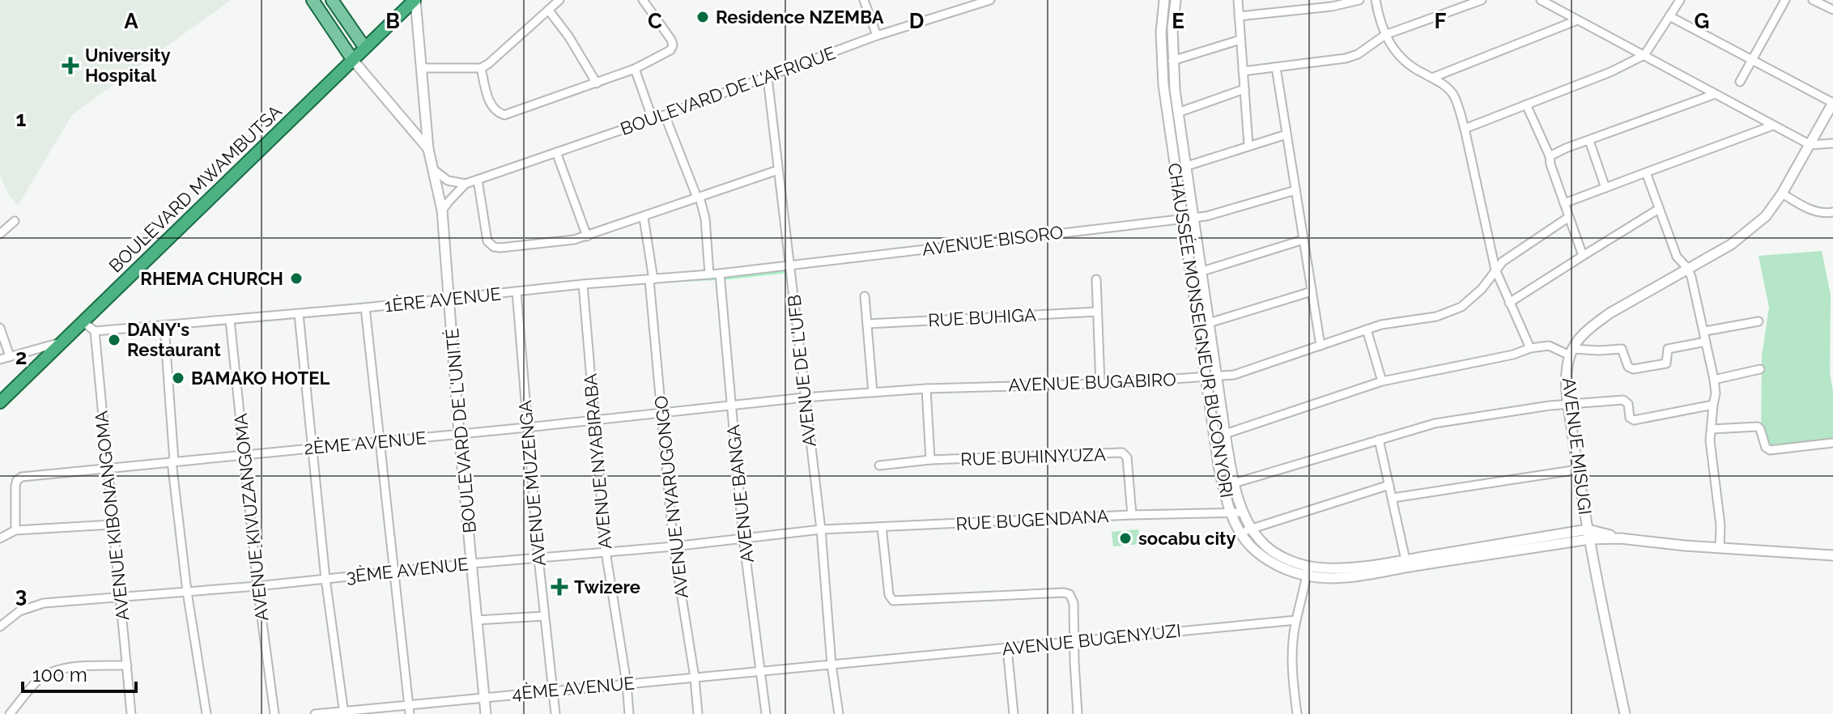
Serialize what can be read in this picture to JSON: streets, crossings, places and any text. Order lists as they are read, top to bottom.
{
  "streets": {
    "highway": ["BOULEVARD MWAMBUTSA"],
    "street": [
      "BOULEVARD DE L'AFRIQUE",
      "AVENUE BISORO",
      "1ÈRE AVENUE",
      "RUE BUHIGA",
      "CHAUSSÉE MONSEIGNEUR BUCONYORI",
      "AVENUE DE L'UFB",
      "AVENUE BUGABIRO",
      "BOULEVARD DE L'UNITÉ",
      "2ÈME AVENUE",
      "AVENUE MISUGI",
      "RUE BUHINYUZA",
      "AVENUE NYABIRABA",
      "AVENUE MUZENGA",
      "AVENUE BANGA",
      "AVENUE NYARUGONGO",
      "AVENUE KIBONANGOMA",
      "AVENUE KIVUZANGOMA",
      "RUE BUGENDANA",
      "3ÈME AVENUE",
      "AVENUE BUGENYUZI",
      "4ÈME AVENUE"
    ]
  },
  "crossings": [
    ["BOULEVARD DE L'AFRIQUE", "AVENUE DE L'UFB"],
    ["BOULEVARD DE L'AFRIQUE", "BOULEVARD DE L'UNITÉ"],
    ["BOULEVARD MWAMBUTSA", "BOULEVARD DE L'UNITÉ"],
    ["AVENUE BISORO", "1ÈRE AVENUE"],
    ["AVENUE BISORO", "CHAUSSÉE MONSEIGNEUR BUCONYORI"],
    ["AVENUE BISORO", "AVENUE DE L'UFB"],
    ["1ÈRE AVENUE", "AVENUE DE L'UFB"],
    ["1ÈRE AVENUE", "BOULEVARD DE L'UNITÉ"],
    ["1ÈRE AVENUE", "AVENUE NYABIRABA"],
    ["1ÈRE AVENUE", "AVENUE MUZENGA"],
    ["1ÈRE AVENUE", "AVENUE BANGA"],
    ["1ÈRE AVENUE", "AVENUE NYARUGONGO"],
    ["1ÈRE AVENUE", "AVENUE KIBONANGOMA"],
    ["1ÈRE AVENUE", "AVENUE KIVUZANGOMA"],
    ["CHAUSSÉE MONSEIGNEUR BUCONYORI", "AVENUE BUGABIRO"],
    ["CHAUSSÉE MONSEIGNEUR BUCONYORI", "AVENUE MISUGI"],
    ["CHAUSSÉE MONSEIGNEUR BUCONYORI", "RUE BUGENDANA"],
    ["AVENUE DE L'UFB", "AVENUE BUGABIRO"],
    ["AVENUE DE L'UFB", "2ÈME AVENUE"],
    ["AVENUE DE L'UFB", "RUE BUGENDANA"],
    ["AVENUE DE L'UFB", "3ÈME AVENUE"],
    ["AVENUE DE L'UFB", "AVENUE BUGENYUZI"],
    ["AVENUE DE L'UFB", "4ÈME AVENUE"],
    ["AVENUE BUGABIRO", "2ÈME AVENUE"],
    ["BOULEVARD DE L'UNITÉ", "2ÈME AVENUE"],
    ["BOULEVARD DE L'UNITÉ", "3ÈME AVENUE"],
    ["BOULEVARD DE L'UNITÉ", "4ÈME AVENUE"],
    ["2ÈME AVENUE", "AVENUE NYABIRABA"],
    ["2ÈME AVENUE", "AVENUE MUZENGA"],
    ["2ÈME AVENUE", "AVENUE BANGA"],
    ["2ÈME AVENUE", "AVENUE NYARUGONGO"],
    ["2ÈME AVENUE", "AVENUE KIBONANGOMA"],
    ["2ÈME AVENUE", "AVENUE KIVUZANGOMA"],
    ["RUE BUHINYUZA", "RUE BUGENDANA"],
    ["AVENUE NYABIRABA", "3ÈME AVENUE"],
    ["AVENUE NYABIRABA", "4ÈME AVENUE"],
    ["AVENUE MUZENGA", "3ÈME AVENUE"],
    ["AVENUE MUZENGA", "4ÈME AVENUE"],
    ["AVENUE BANGA", "3ÈME AVENUE"],
    ["AVENUE BANGA", "4ÈME AVENUE"],
    ["AVENUE NYARUGONGO", "3ÈME AVENUE"],
    ["AVENUE NYARUGONGO", "4ÈME AVENUE"],
    ["AVENUE KIBONANGOMA", "3ÈME AVENUE"],
    ["AVENUE KIVUZANGOMA", "3ÈME AVENUE"],
    ["RUE BUGENDANA", "3ÈME AVENUE"],
    ["AVENUE BUGENYUZI", "4ÈME AVENUE"]
  ],
  "places": {
    "other": [
      "Residence NZEMBA",
      "RHEMA CHURCH",
      "DANY's Restaurant",
      "BAMAKO HOTEL",
      "socabu city"
    ],
    "health": ["University Hospital", "Twizere"]
  },
  "scale_bar": "100 m",
  "grid": {
    "columns": [
      "A",
      "B",
      "C",
      "D",
      "E",
      "F",
      "G"
    ],
    "rows": ["1", "2", "3"]
  }
}
